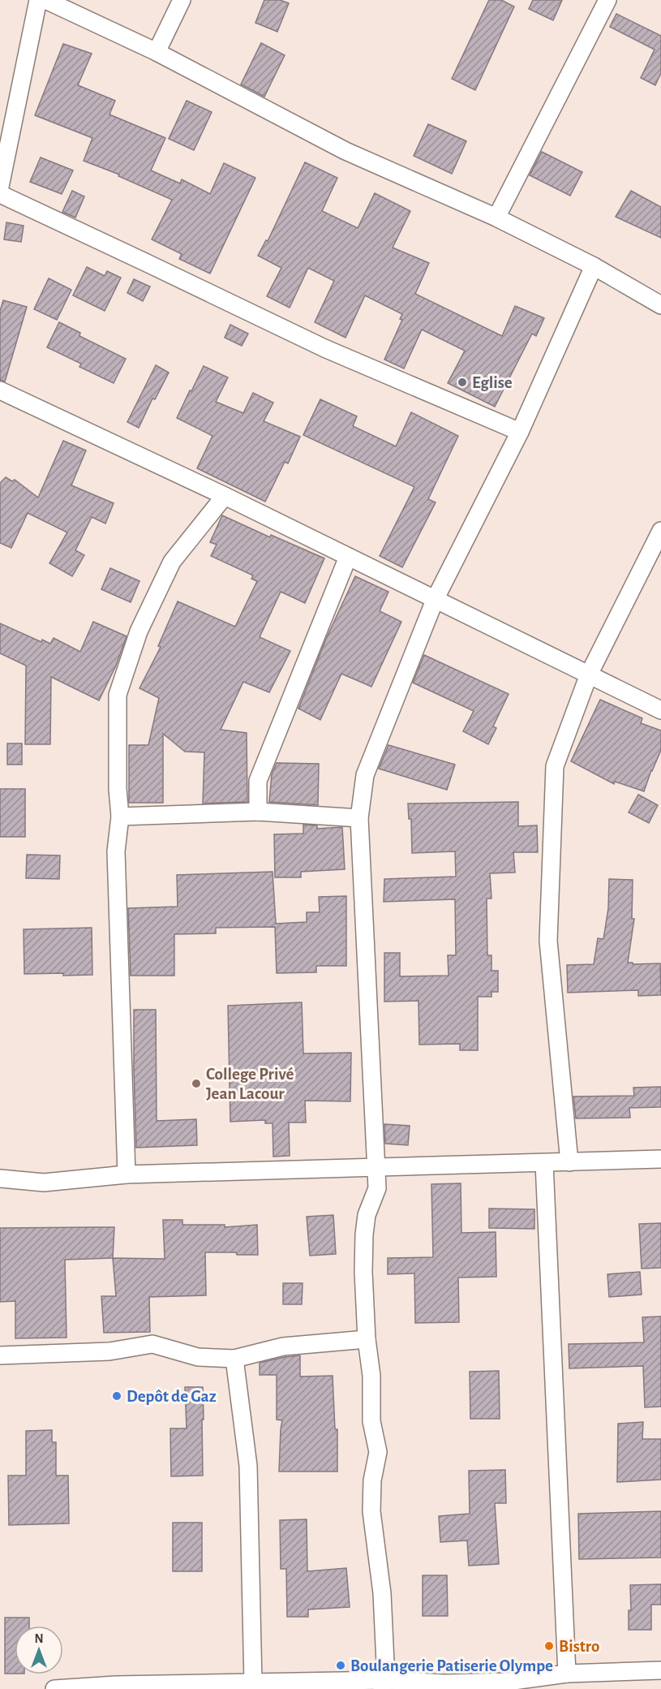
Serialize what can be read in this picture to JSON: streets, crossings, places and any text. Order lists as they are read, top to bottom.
{
  "places": [
    "Eglise",
    "College Privé Jean Lacour",
    "Depôt de Gaz",
    "Bistro",
    "Boulangerie Patiserie Olympe"
  ],
  "north": "top"
}
